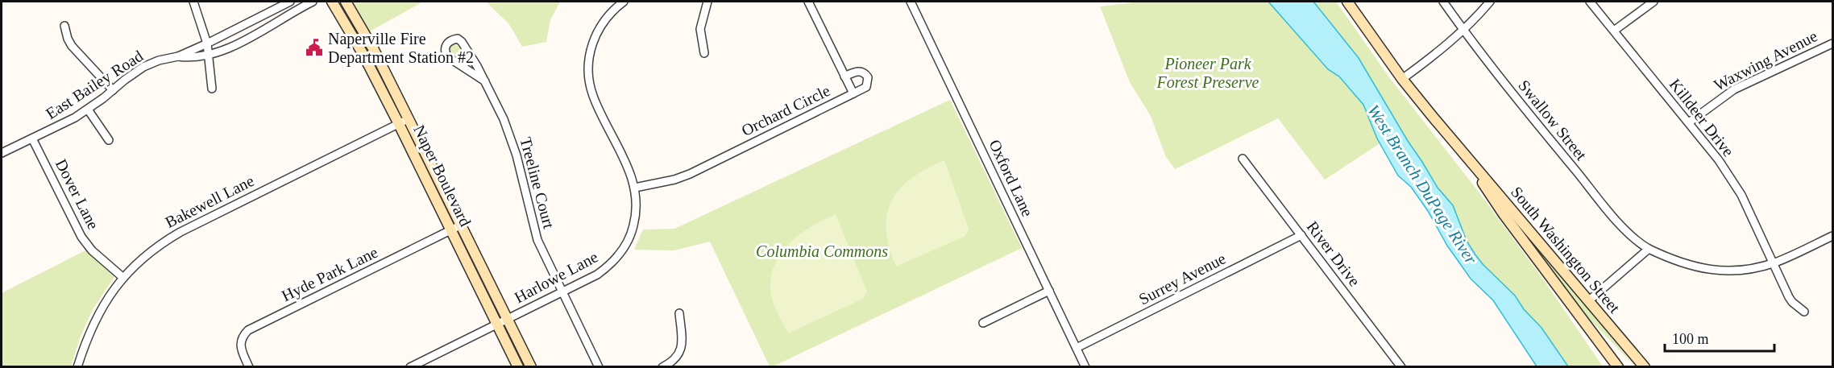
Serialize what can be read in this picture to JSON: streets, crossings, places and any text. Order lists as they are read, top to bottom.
{
  "streets": {
    "main road": ["Naper Boulevard", "South Washington Street"],
    "street": [
      "Waxwing Avenue",
      "East Bailey Road",
      "Orchard Circle",
      "Killdeer Drive",
      "Swallow Street",
      "Oxford Lane",
      "Treeline Court",
      "Dover Lane",
      "Bakewell Lane",
      "River Drive",
      "Hyde Park Lane",
      "Harlowe Lane",
      "Surrey Avenue"
    ]
  },
  "crossings": [
    ["Waxwing Avenue", "Killdeer Drive"],
    ["East Bailey Road", "Dover Lane"],
    ["Orchard Circle", "Harlowe Lane"],
    ["Killdeer Drive", "Swallow Street"],
    ["Naper Boulevard", "Bakewell Lane"],
    ["Naper Boulevard", "Hyde Park Lane"],
    ["Naper Boulevard", "Harlowe Lane"],
    ["Oxford Lane", "Surrey Avenue"],
    ["Treeline Court", "Harlowe Lane"],
    ["Dover Lane", "Bakewell Lane"],
    ["River Drive", "Surrey Avenue"]
  ],
  "water": ["West Branch DuPage River"],
  "parks": ["Pioneer Park Forest Preserve", "Columbia Commons"],
  "places": {
    "public building": ["Naperville Fire Department Station #2"]
  },
  "scale_bar": "100 m"
}
